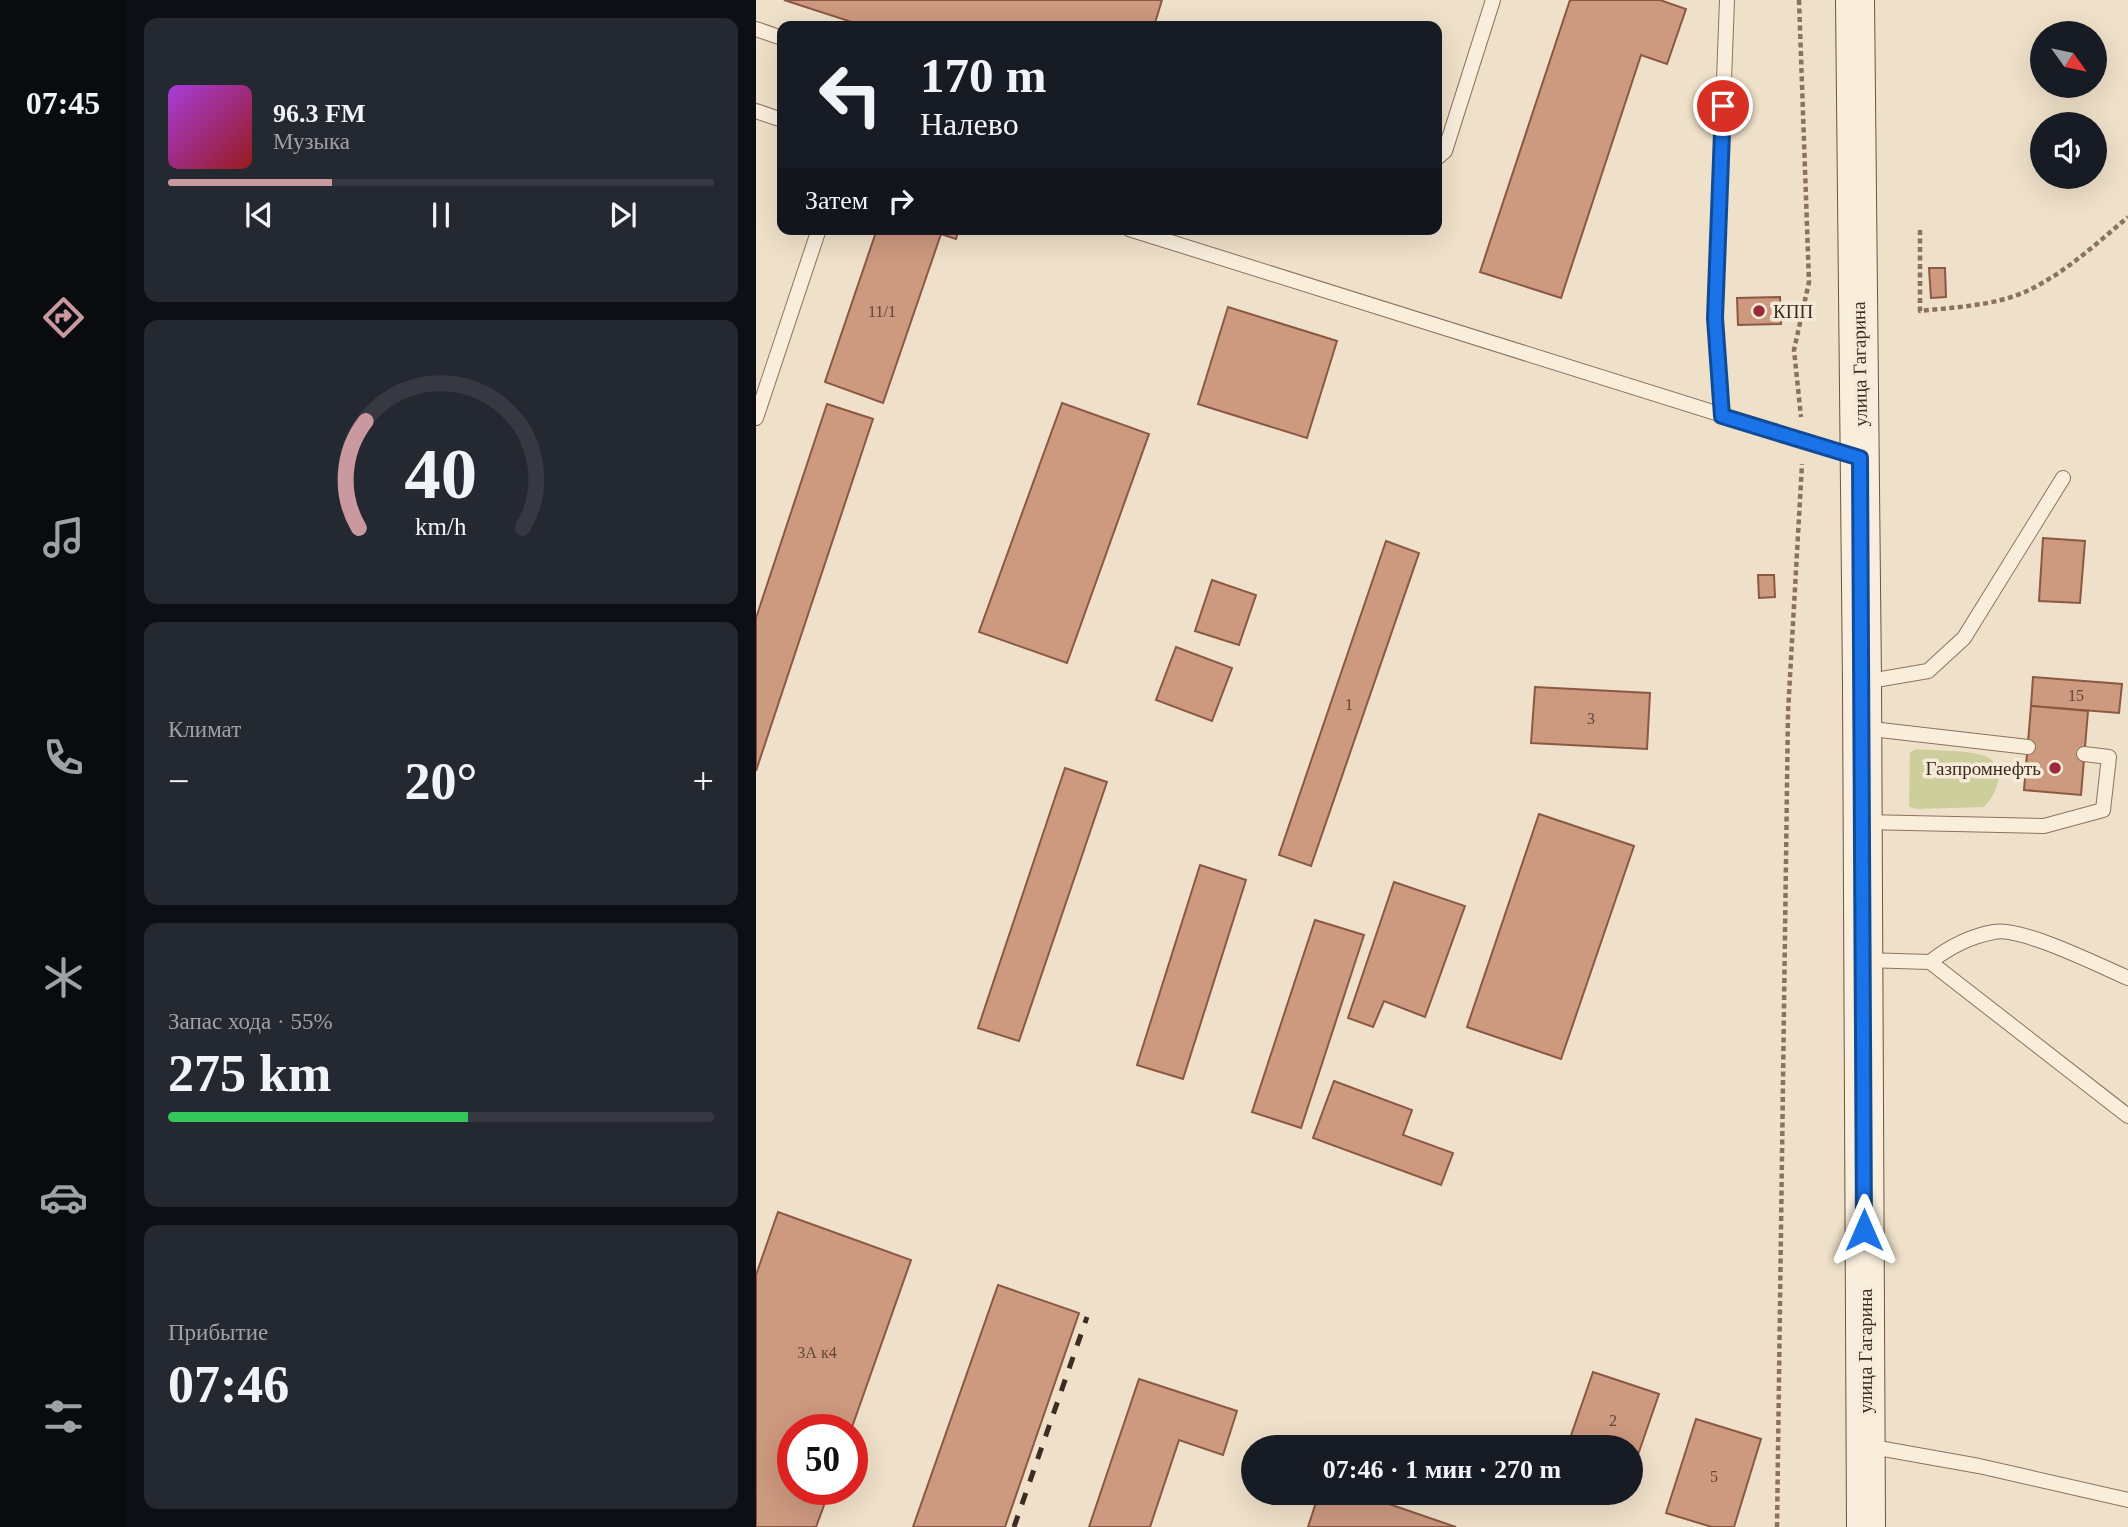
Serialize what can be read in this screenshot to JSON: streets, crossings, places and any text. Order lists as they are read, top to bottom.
{
  "streets": {
    "main road": ["улица Гагарина"]
  },
  "places": ["КПП", "Газпромнефть"],
  "house_numbers": [
    "11/1",
    "15",
    "1",
    "3",
    "3А к4",
    "2",
    "5"
  ],
  "north": "bottom right",
  "page": {
    "tabs": "07:45",
    "turn": ["170 m", "Налево"],
    "song": ["96.3 FM", "Музыка"],
    "then": "Затем",
    "tile": [
      "Климат",
      ["Запас хода · 55%", "275 km"],
      ["Прибытие", "07:46"]
    ],
    "heat": ["−", "20°", "+"],
    "limit": "50",
    "trip": "07:46 · 1 мин · 270 m",
    "gauge": ["40", "km/h"]
  }
}
